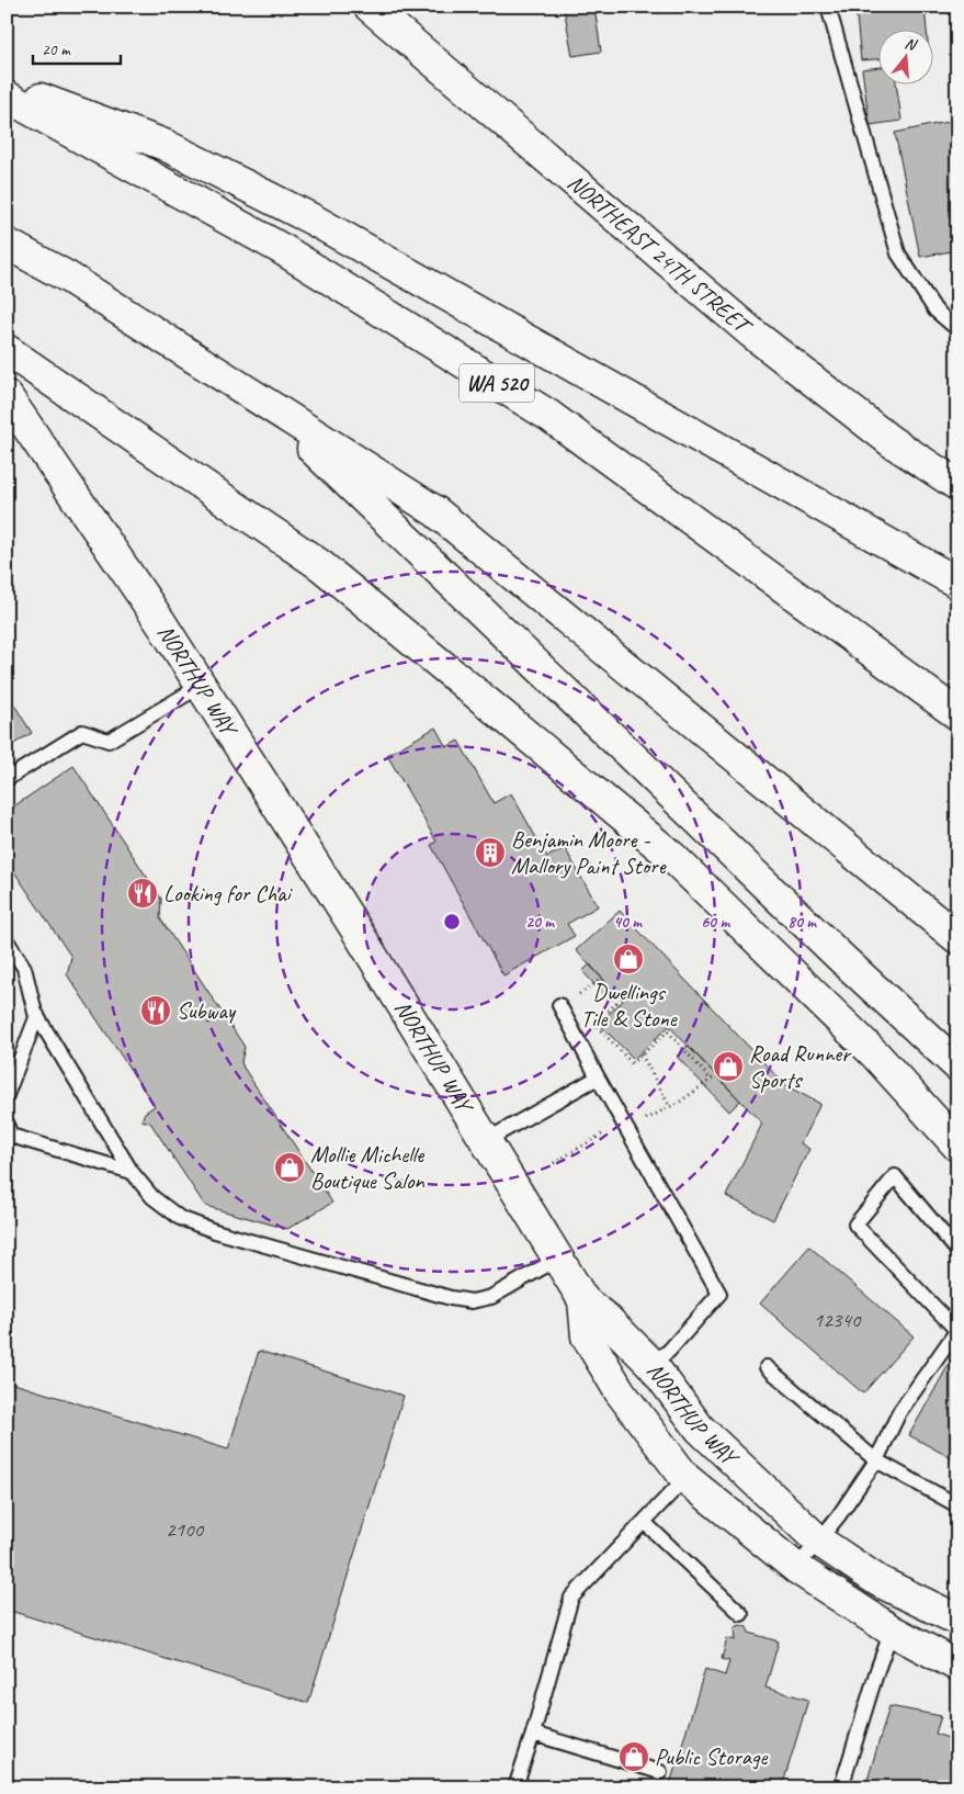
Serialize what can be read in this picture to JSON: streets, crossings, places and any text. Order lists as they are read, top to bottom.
{
  "streets": {
    "main road": ["NORTHEAST 24TH STREET", "WA 520", "NORTHUP WAY"]
  },
  "places": {
    "building": ["Benjamin Moore - Mallory Paint Store"],
    "restaurant": ["Looking for Chai", "Subway"],
    "shop": [
      "Dwellings Tile & Stone",
      "Road Runner Sports",
      "Mollie Michelle Boutique Salon",
      "Public Storage"
    ]
  },
  "house_numbers": ["12340", "2100"],
  "scale_bar": "20 m",
  "north": "top",
  "rings": [
    "20 m",
    "40 m",
    "60 m",
    "80 m"
  ]
}
